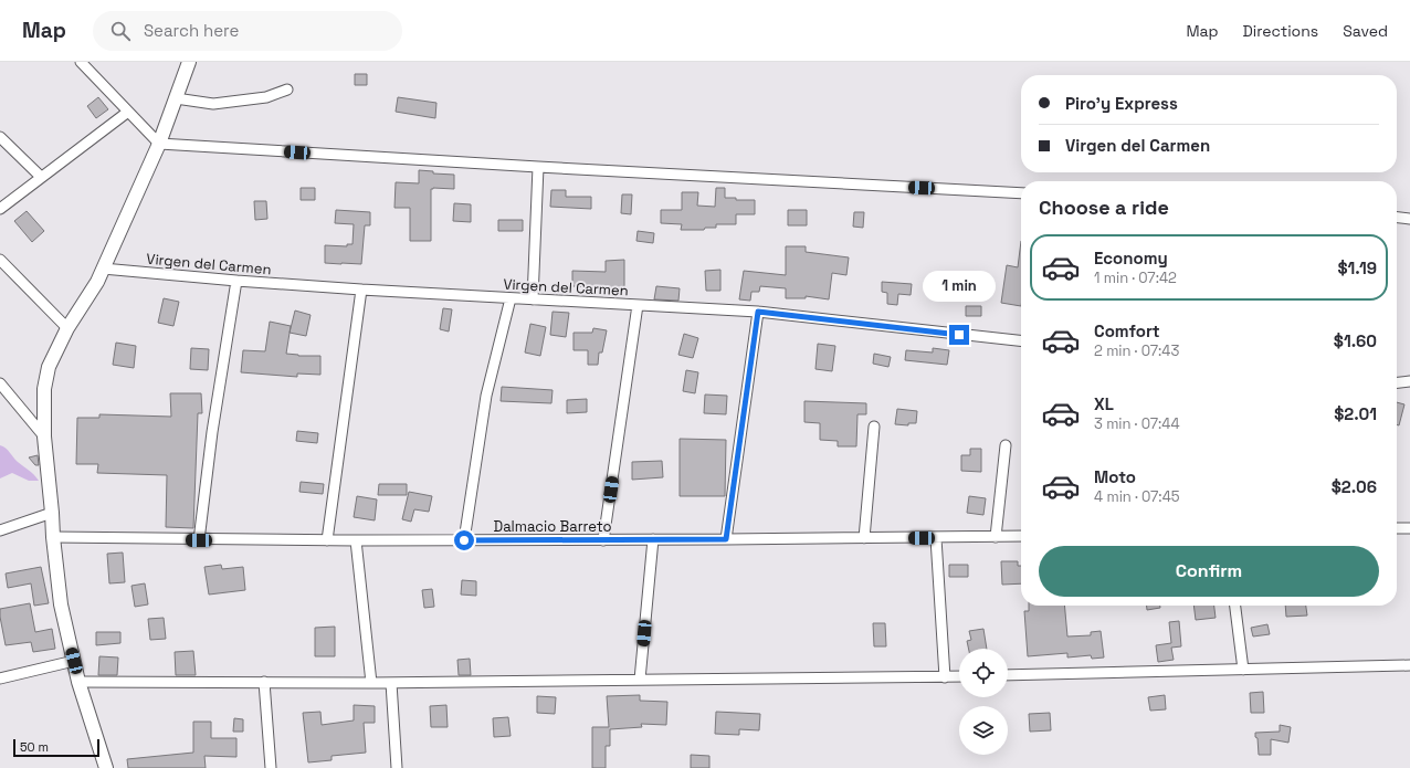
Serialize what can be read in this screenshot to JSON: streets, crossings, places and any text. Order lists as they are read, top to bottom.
{
  "streets": {
    "street": ["Virgen del Carmen", "Dalmacio Barreto"]
  },
  "scale_bar": "50 m",
  "page": {
    "header": "Map",
    "search": "Search here",
    "nav": ["Map", "Directions", "Saved"],
    "banner": ["Piro'y Express", "Virgen del Carmen"],
    "heading": "Choose a ride",
    "list": [
      {
        "name": "Economy",
        "note": "1 min · 07:42",
        "value": "$1.19"
      },
      {
        "name": "Comfort",
        "note": "2 min · 07:43",
        "value": "$1.60"
      },
      {
        "name": "XL",
        "note": "3 min · 07:44",
        "value": "$2.01"
      },
      {
        "name": "Moto",
        "note": "4 min · 07:45",
        "value": "$2.06"
      }
    ],
    "bubble": "1 min",
    "buttons": "Confirm",
    "scale": "50 m"
  }
}
